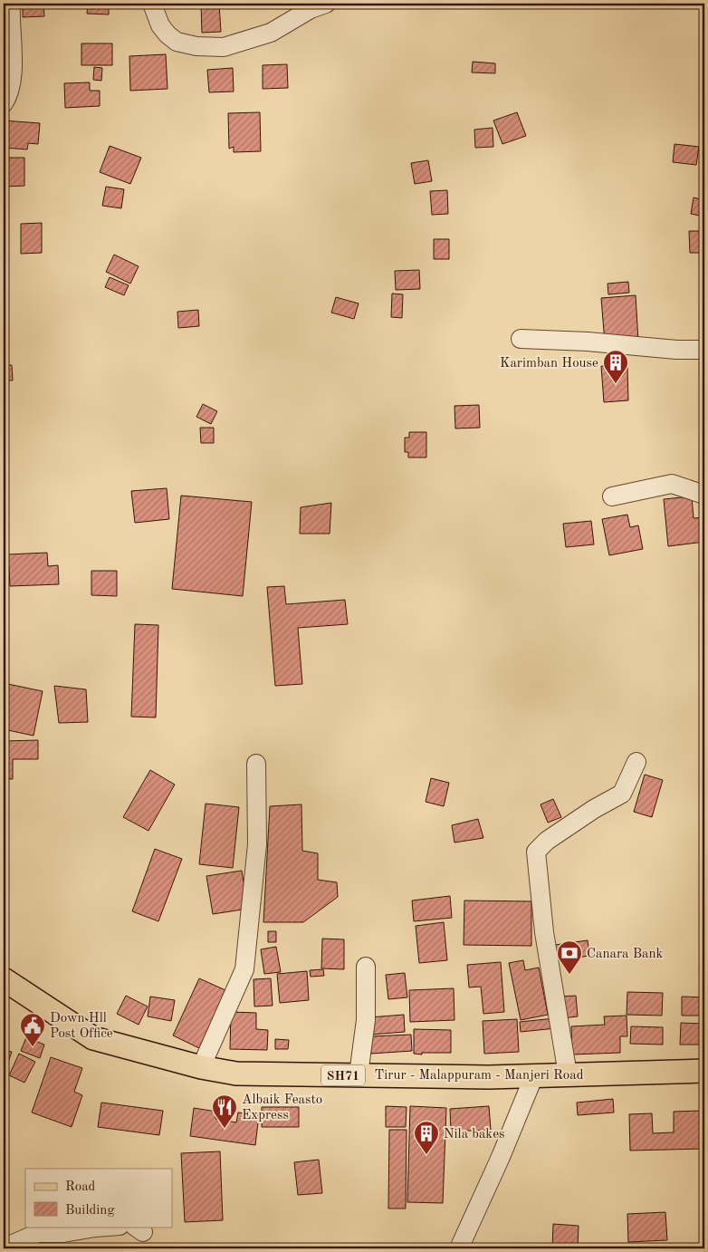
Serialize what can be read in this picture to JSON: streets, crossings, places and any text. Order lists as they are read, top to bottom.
{
  "streets": {
    "main road": ["Tirur - Malappuram - Manjeri Road", "SH71"]
  },
  "places": {
    "building": ["Karimban House", "Nila bakes"],
    "bank": ["Canara Bank"],
    "public building": ["Down Hll Post Office"],
    "restaurant": ["Albaik Feasto Express"]
  },
  "legend": ["Road", "Building"]
}
